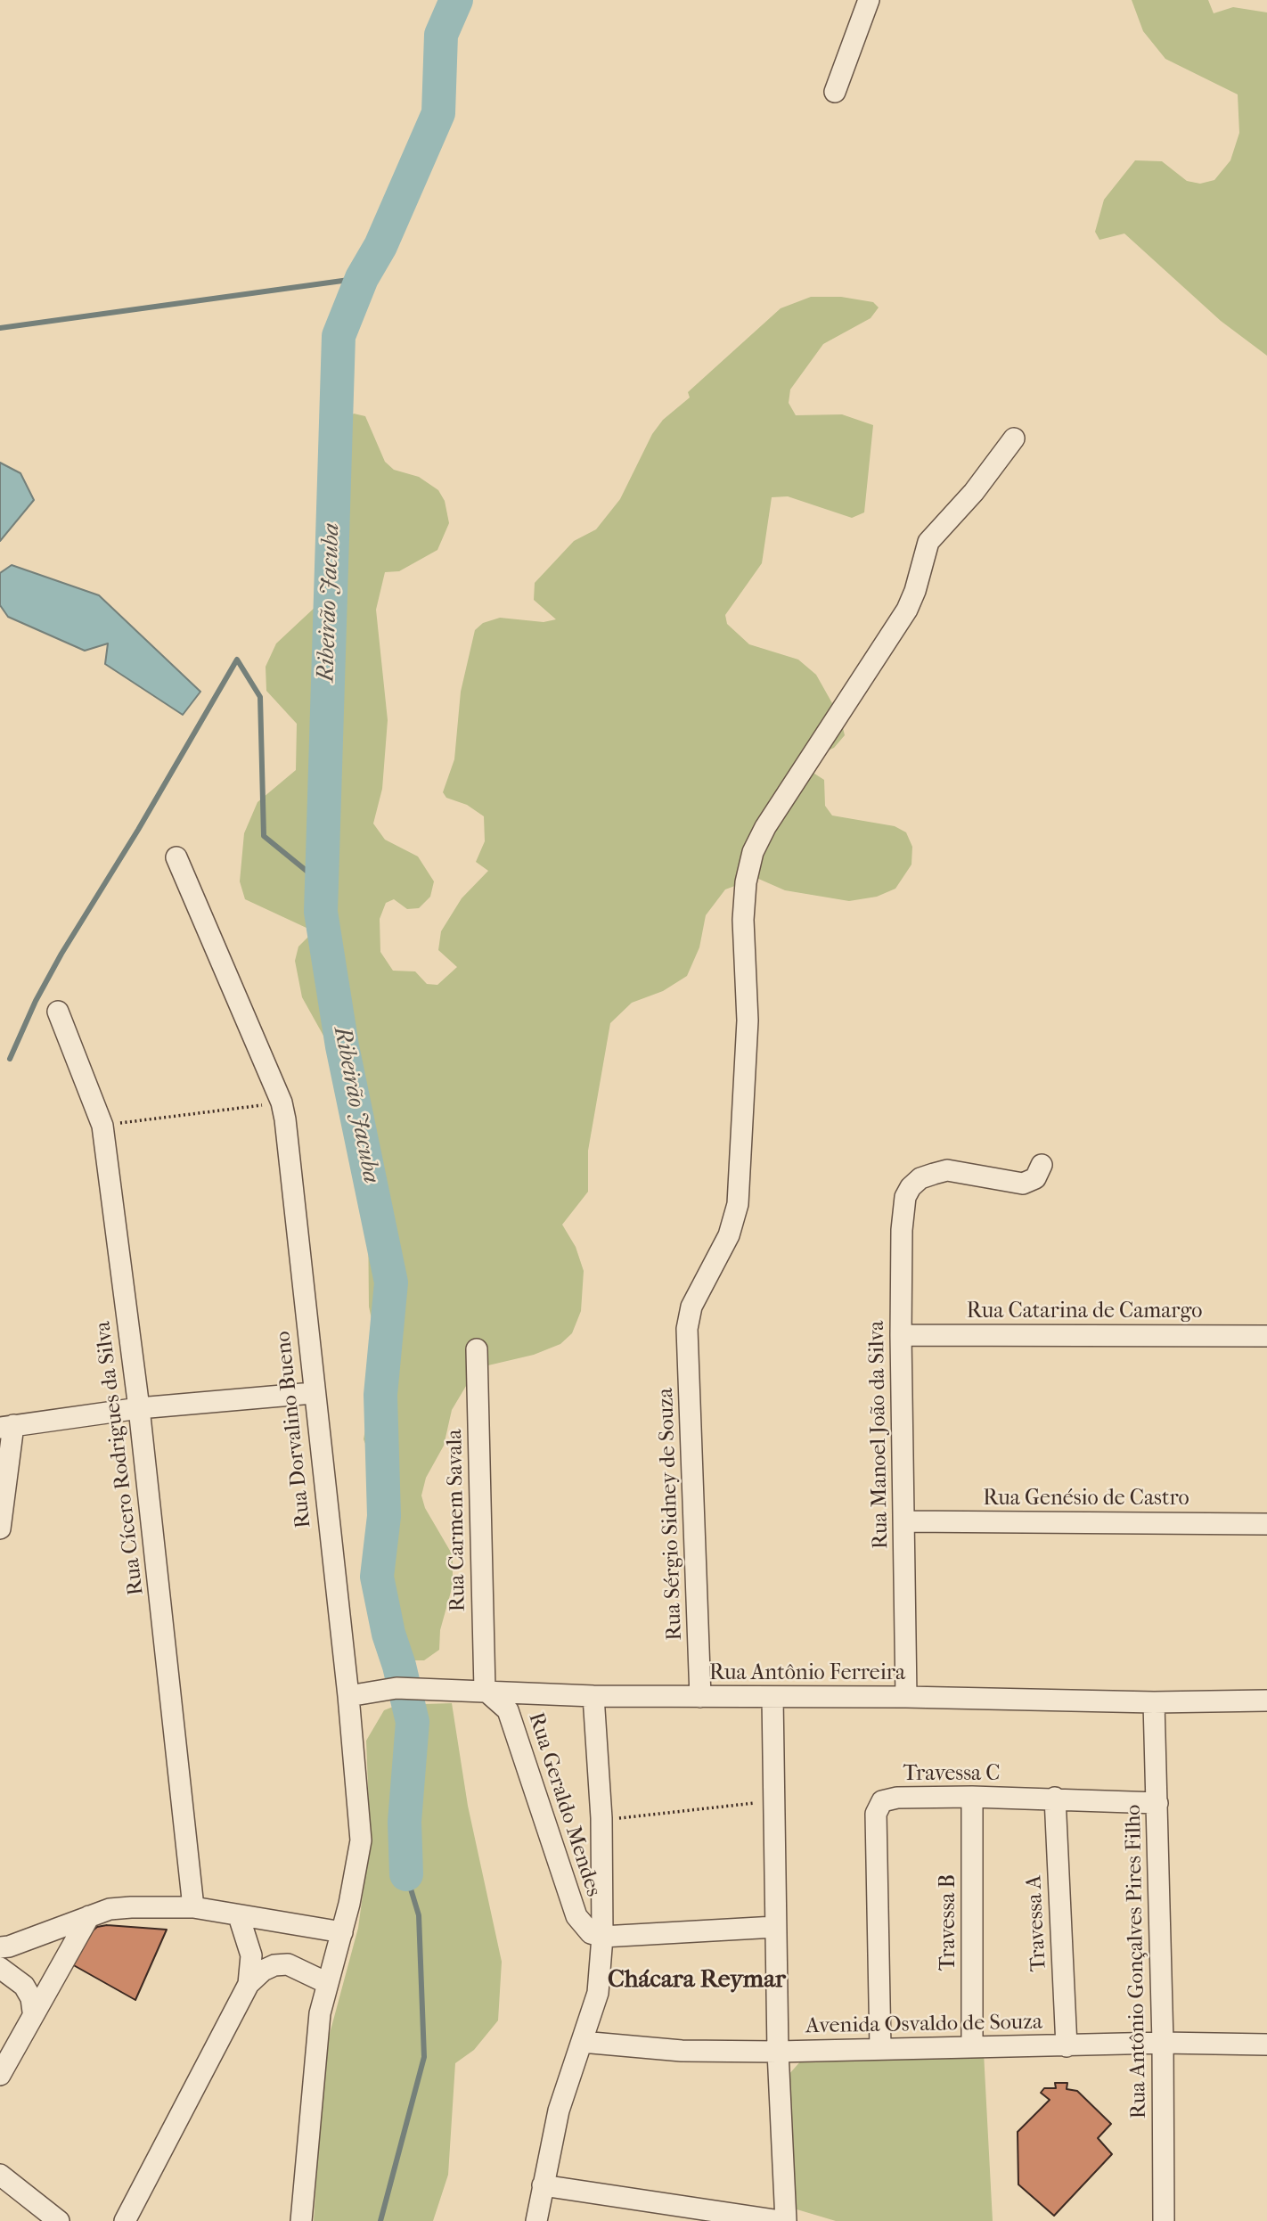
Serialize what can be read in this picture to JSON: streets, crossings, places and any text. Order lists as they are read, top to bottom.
{
  "streets": {
    "street": [
      "Rua Catarina de Camargo",
      "Rua Dorvalino Bueno",
      "Rua Manoel João da Silva",
      "Rua Cícero Rodrigues da Silva",
      "Rua Genésio de Castro",
      "Rua Sérgio Sidney de Souza",
      "Rua Carmem Savala",
      "Rua Antônio Ferreira",
      "Travessa C",
      "Rua Geraldo Mendes",
      "Travessa B",
      "Travessa A",
      "Rua Antônio Gonçalves Pires Filho",
      "Avenida Osvaldo de Souza"
    ]
  },
  "crossings": [
    ["Rua Catarina de Camargo", "Rua Manoel João da Silva"],
    ["Rua Dorvalino Bueno", "Rua Antônio Ferreira"],
    ["Rua Manoel João da Silva", "Rua Genésio de Castro"],
    ["Rua Manoel João da Silva", "Rua Antônio Ferreira"],
    ["Rua Sérgio Sidney de Souza", "Rua Antônio Ferreira"],
    ["Rua Carmem Savala", "Rua Antônio Ferreira"],
    ["Rua Carmem Savala", "Rua Geraldo Mendes"],
    ["Rua Antônio Ferreira", "Rua Geraldo Mendes"],
    ["Rua Antônio Ferreira", "Rua Antônio Gonçalves Pires Filho"],
    ["Travessa C", "Travessa B"],
    ["Travessa C", "Travessa A"],
    ["Travessa C", "Rua Antônio Gonçalves Pires Filho"],
    ["Travessa C", "Avenida Osvaldo de Souza"],
    ["Travessa B", "Avenida Osvaldo de Souza"],
    ["Travessa A", "Avenida Osvaldo de Souza"],
    ["Rua Antônio Gonçalves Pires Filho", "Avenida Osvaldo de Souza"]
  ],
  "districts": ["Chácara Reymar"],
  "water": ["Ribeirão Jacuba"]
}
